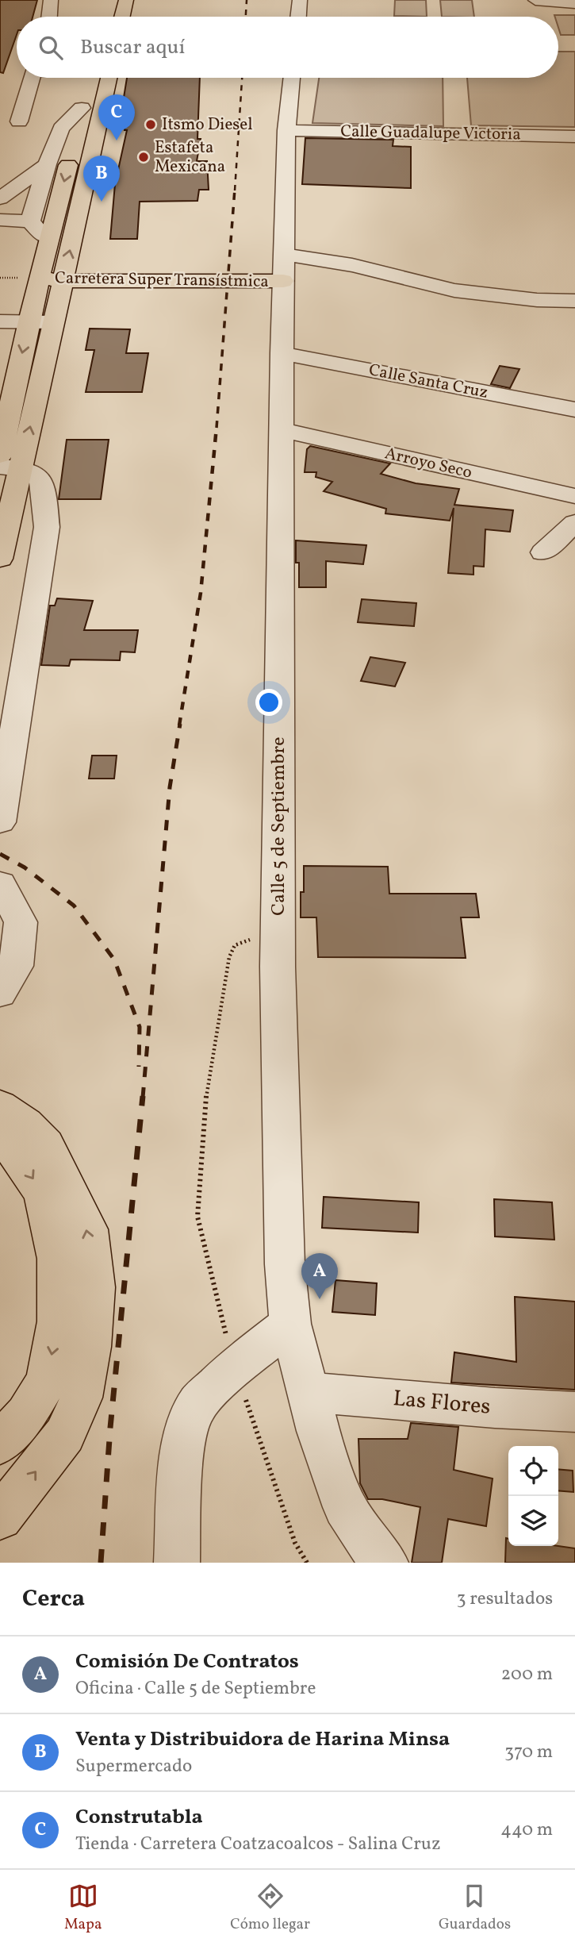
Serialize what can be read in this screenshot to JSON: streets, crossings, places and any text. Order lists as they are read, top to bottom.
{
  "streets": {
    "main road": ["Carretera Super Transístmica"],
    "street": [
      "Calle Guadalupe Victoria",
      "Calle Santa Cruz",
      "Arroyo Seco",
      "Calle 5 de Septiembre",
      "Las Flores"
    ]
  },
  "crossings": [
    ["Calle Guadalupe Victoria", "Calle 5 de Septiembre"],
    ["Carretera Super Transístmica", "Calle 5 de Septiembre"],
    ["Calle Santa Cruz", "Calle 5 de Septiembre"],
    ["Arroyo Seco", "Calle 5 de Septiembre"],
    ["Calle 5 de Septiembre", "Las Flores"]
  ],
  "places": ["Itsmo Diesel", "Estafeta Mexicana"],
  "page": {
    "search": "Buscar aquí",
    "pins": ["C", "B", "A"],
    "heading": ["Cerca", "3 resultados"],
    "list": [
      {
        "mark": "A",
        "name": "Comisión De Contratos",
        "note": "Oficina · Calle 5 de Septiembre",
        "value": "200 m"
      },
      {
        "mark": "B",
        "name": "Venta y Distribuidora de Harina Minsa",
        "note": "Supermercado",
        "value": "370 m"
      },
      {
        "mark": "C",
        "name": "Construtabla",
        "note": "Tienda · Carretera Coatzacoalcos - Salina Cruz",
        "value": "440 m"
      }
    ],
    "nav": ["Mapa", "Cómo llegar", "Guardados"]
  }
}
